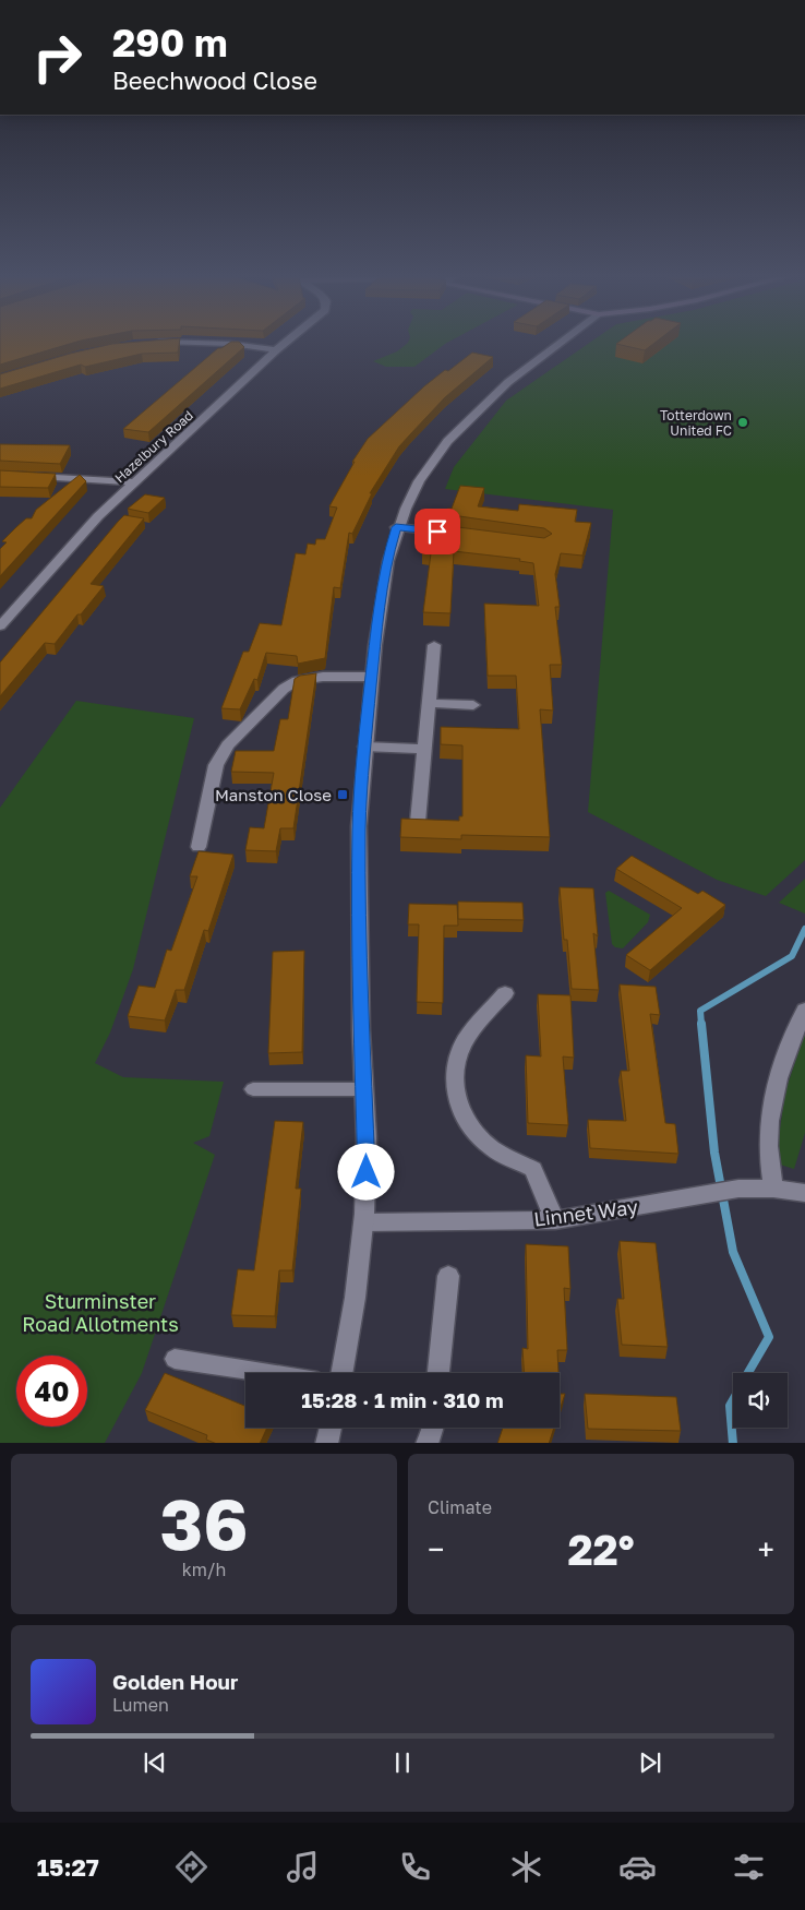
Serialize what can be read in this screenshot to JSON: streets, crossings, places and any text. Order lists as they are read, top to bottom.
{
  "streets": {
    "street": ["Hazelbury Road", "Linnet Way"]
  },
  "parks": ["Sturminster Road Allotments"],
  "places": {
    "other": ["Totterdown United FC"],
    "transit": ["Manston Close"]
  },
  "page": {
    "turn": ["290 m", "Beechwood Close"],
    "limit": "40",
    "trip": "15:28 · 1 min · 310 m",
    "tile": [
      ["36", "km/h"],
      "Climate"
    ],
    "heat": ["−", "22°", "+"],
    "song": ["Golden Hour", "Lumen"],
    "tabs": "15:27"
  }
}
